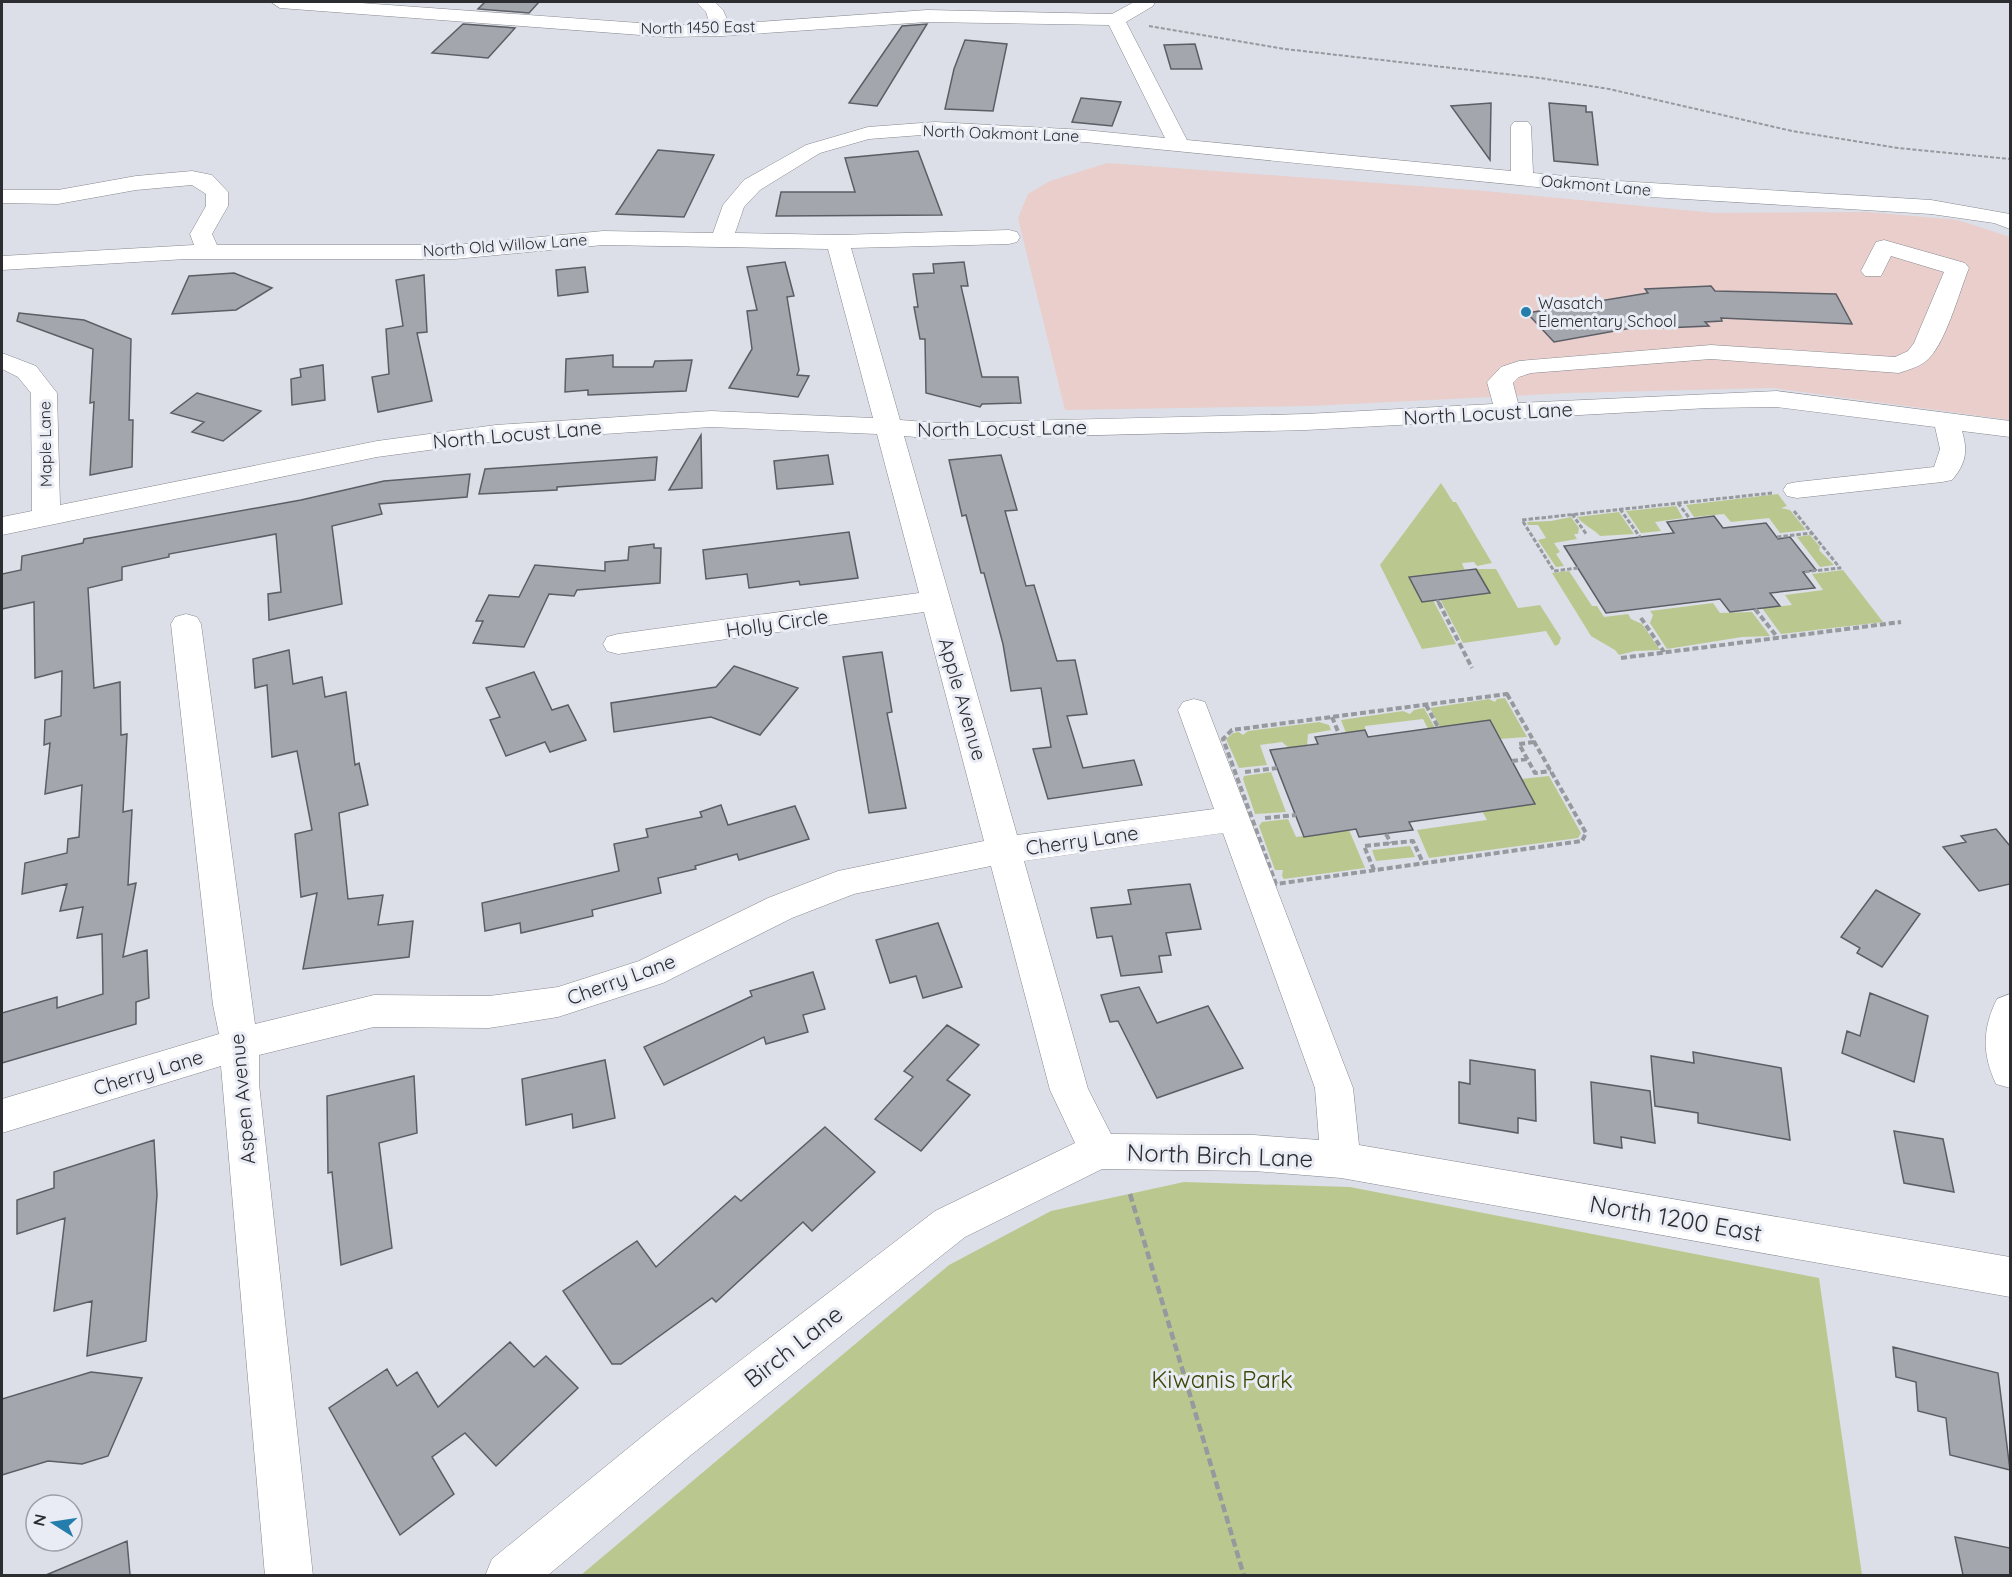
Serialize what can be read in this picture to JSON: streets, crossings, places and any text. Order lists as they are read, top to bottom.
{
  "streets": {
    "street": [
      "North 1450 East",
      "North Oakmont Lane",
      "Oakmont Lane",
      "North Old Willow Lane",
      "North Locust Lane",
      "Maple Lane",
      "Holly Circle",
      "Apple Avenue",
      "Cherry Lane",
      "Aspen Avenue",
      "North Birch Lane",
      "North 1200 East",
      "Birch Lane"
    ]
  },
  "crossings": [
    ["North Oakmont Lane", "Oakmont Lane"],
    ["North Oakmont Lane", "North Old Willow Lane"],
    ["North Old Willow Lane", "Apple Avenue"],
    ["North Locust Lane", "Maple Lane"],
    ["North Locust Lane", "Apple Avenue"],
    ["Holly Circle", "Apple Avenue"],
    ["Apple Avenue", "Cherry Lane"],
    ["Apple Avenue", "North Birch Lane"],
    ["Apple Avenue", "Birch Lane"],
    ["Cherry Lane", "Aspen Avenue"],
    ["North Birch Lane", "North 1200 East"],
    ["North Birch Lane", "Birch Lane"]
  ],
  "parks": ["Kiwanis Park"],
  "places": ["Wasatch Elementary School"],
  "north": "left"
}
